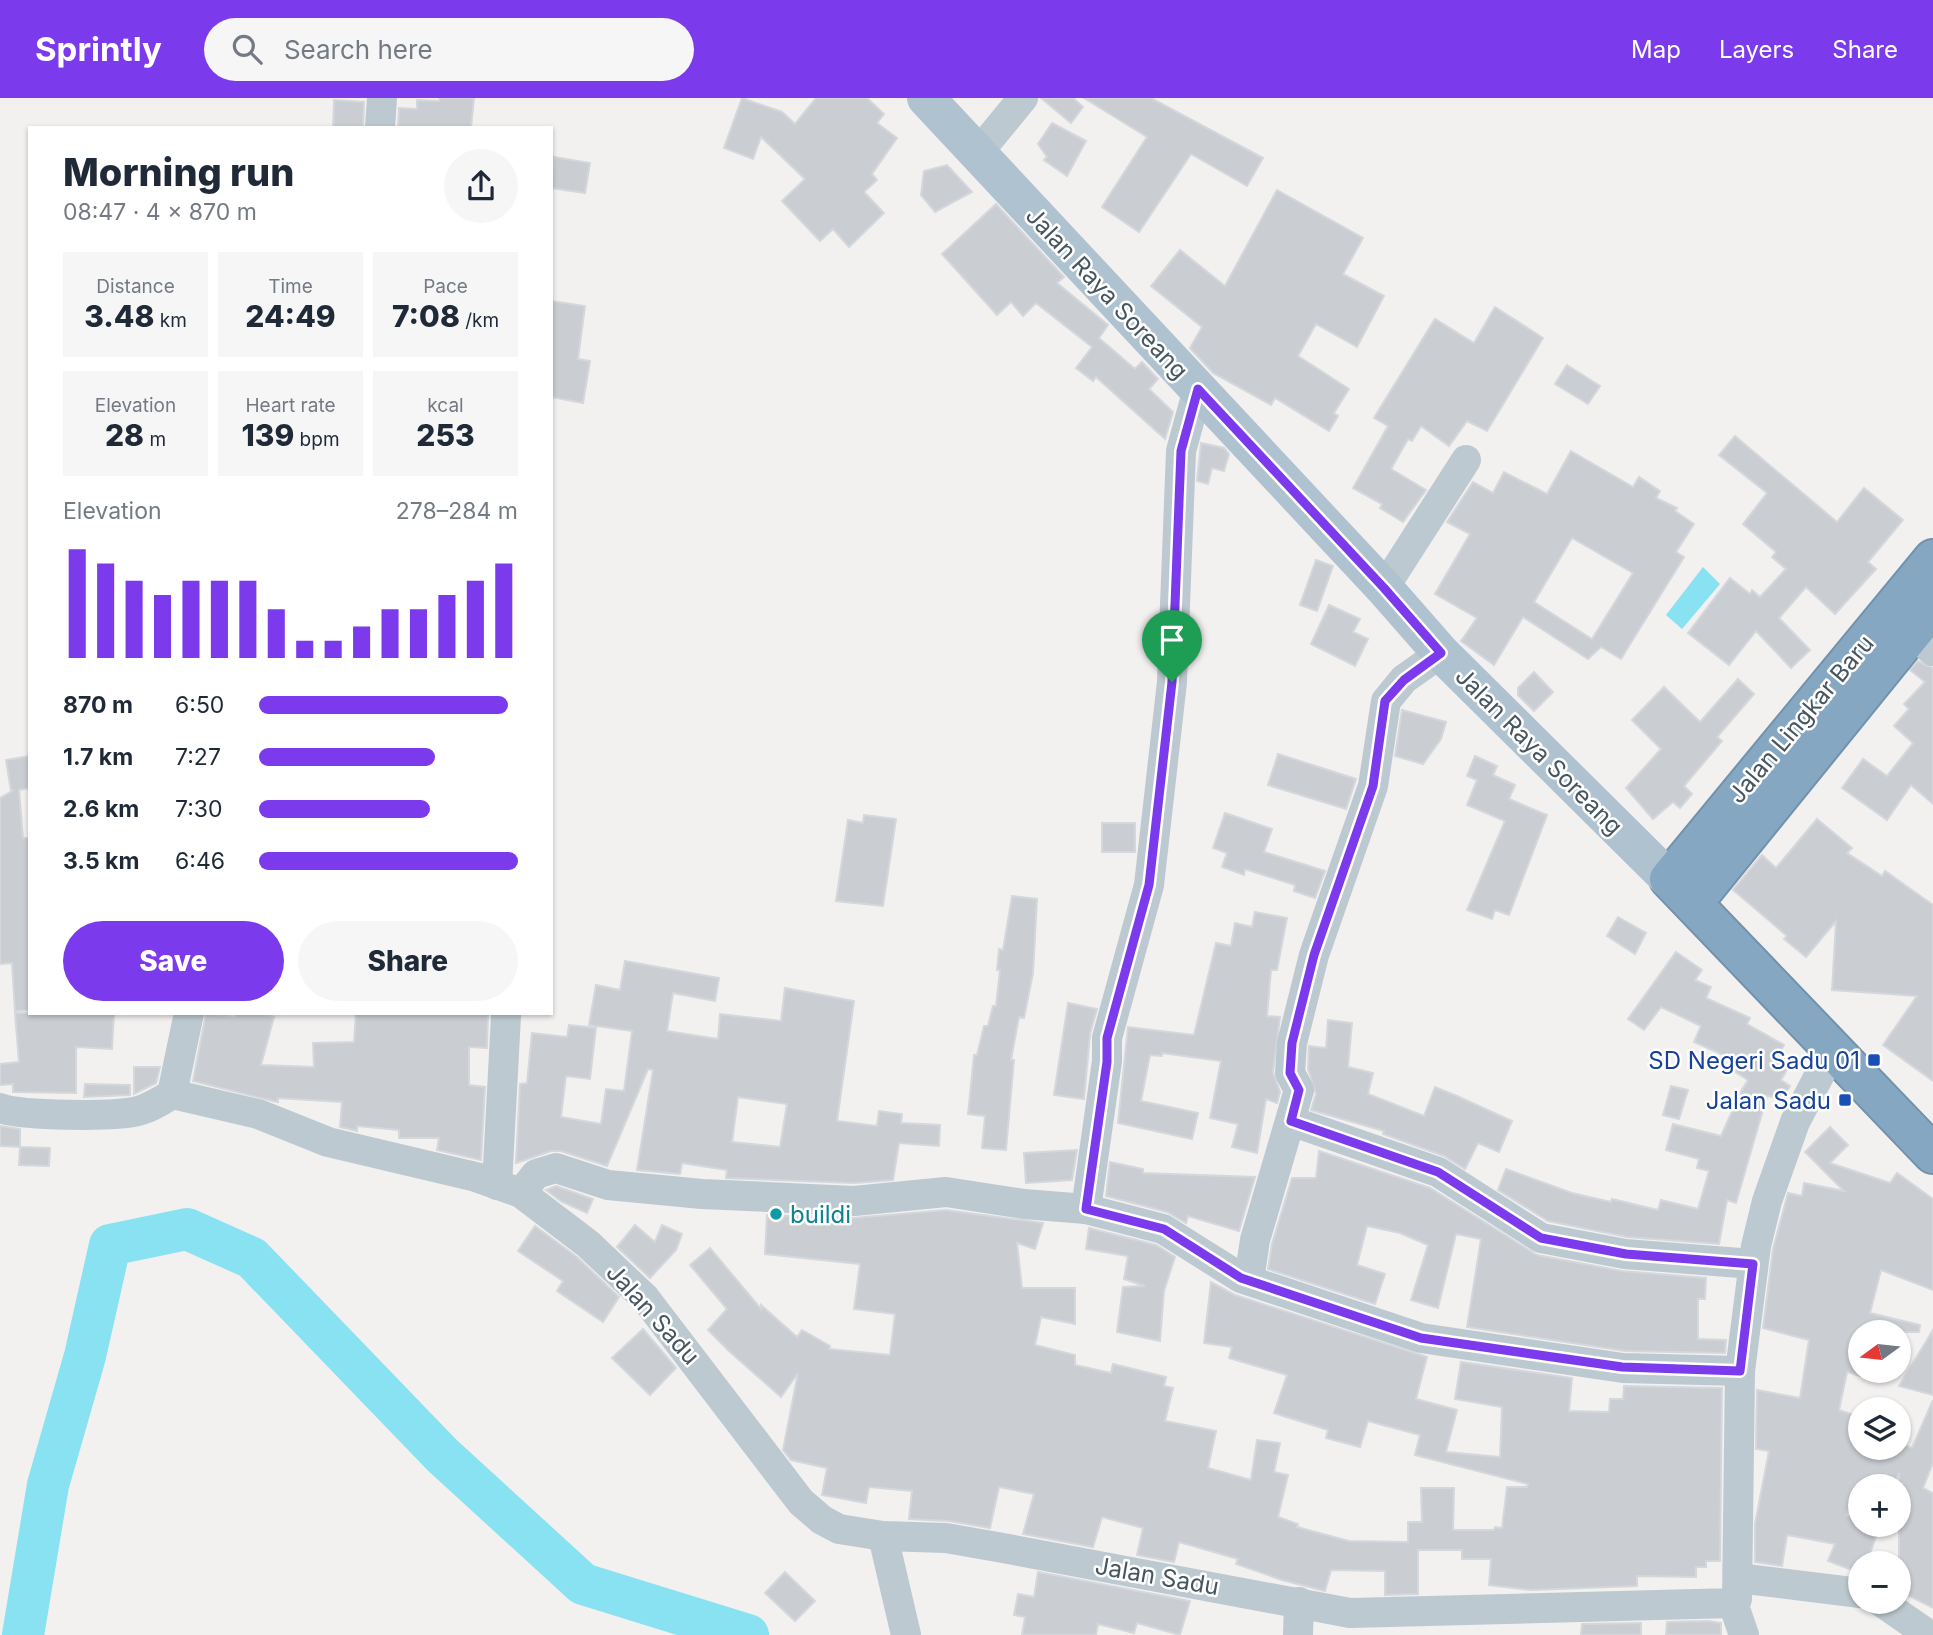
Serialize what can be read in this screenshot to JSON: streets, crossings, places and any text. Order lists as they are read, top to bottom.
{
  "streets": {
    "highway": ["Jalan Lingkar Baru"],
    "main road": ["Jalan Raya Soreang"],
    "street": ["Jalan Sadu"]
  },
  "crossings": [
    ["Jalan Raya Soreang", "Jalan Lingkar Baru"]
  ],
  "places": {
    "transit": ["SD Negeri Sadu 01", "Jalan Sadu"],
    "other": ["buildi"]
  },
  "north": "left",
  "page": {
    "header": "Sprintly",
    "search": "Search here",
    "nav": ["Map", "Layers", "Share"],
    "heading": ["Morning run", "08:47 · 4 × 870 m"],
    "stats": [
      ["Distance", "3.48 km"],
      ["Time", "24:49"],
      ["Pace", "7:08 /km"],
      ["Elevation", "28 m"],
      ["Heart rate", "139 bpm"],
      ["kcal", "253"]
    ],
    "chart": ["Elevation", "278–284 m"],
    "list": [
      {
        "name": "870 m",
        "note": "6:50"
      },
      {
        "name": "1.7 km",
        "note": "7:27"
      },
      {
        "name": "2.6 km",
        "note": "7:30"
      },
      {
        "name": "3.5 km",
        "note": "6:46"
      }
    ],
    "buttons": ["Save", "Share"],
    "map_buttons": ["+", "−"]
  }
}
